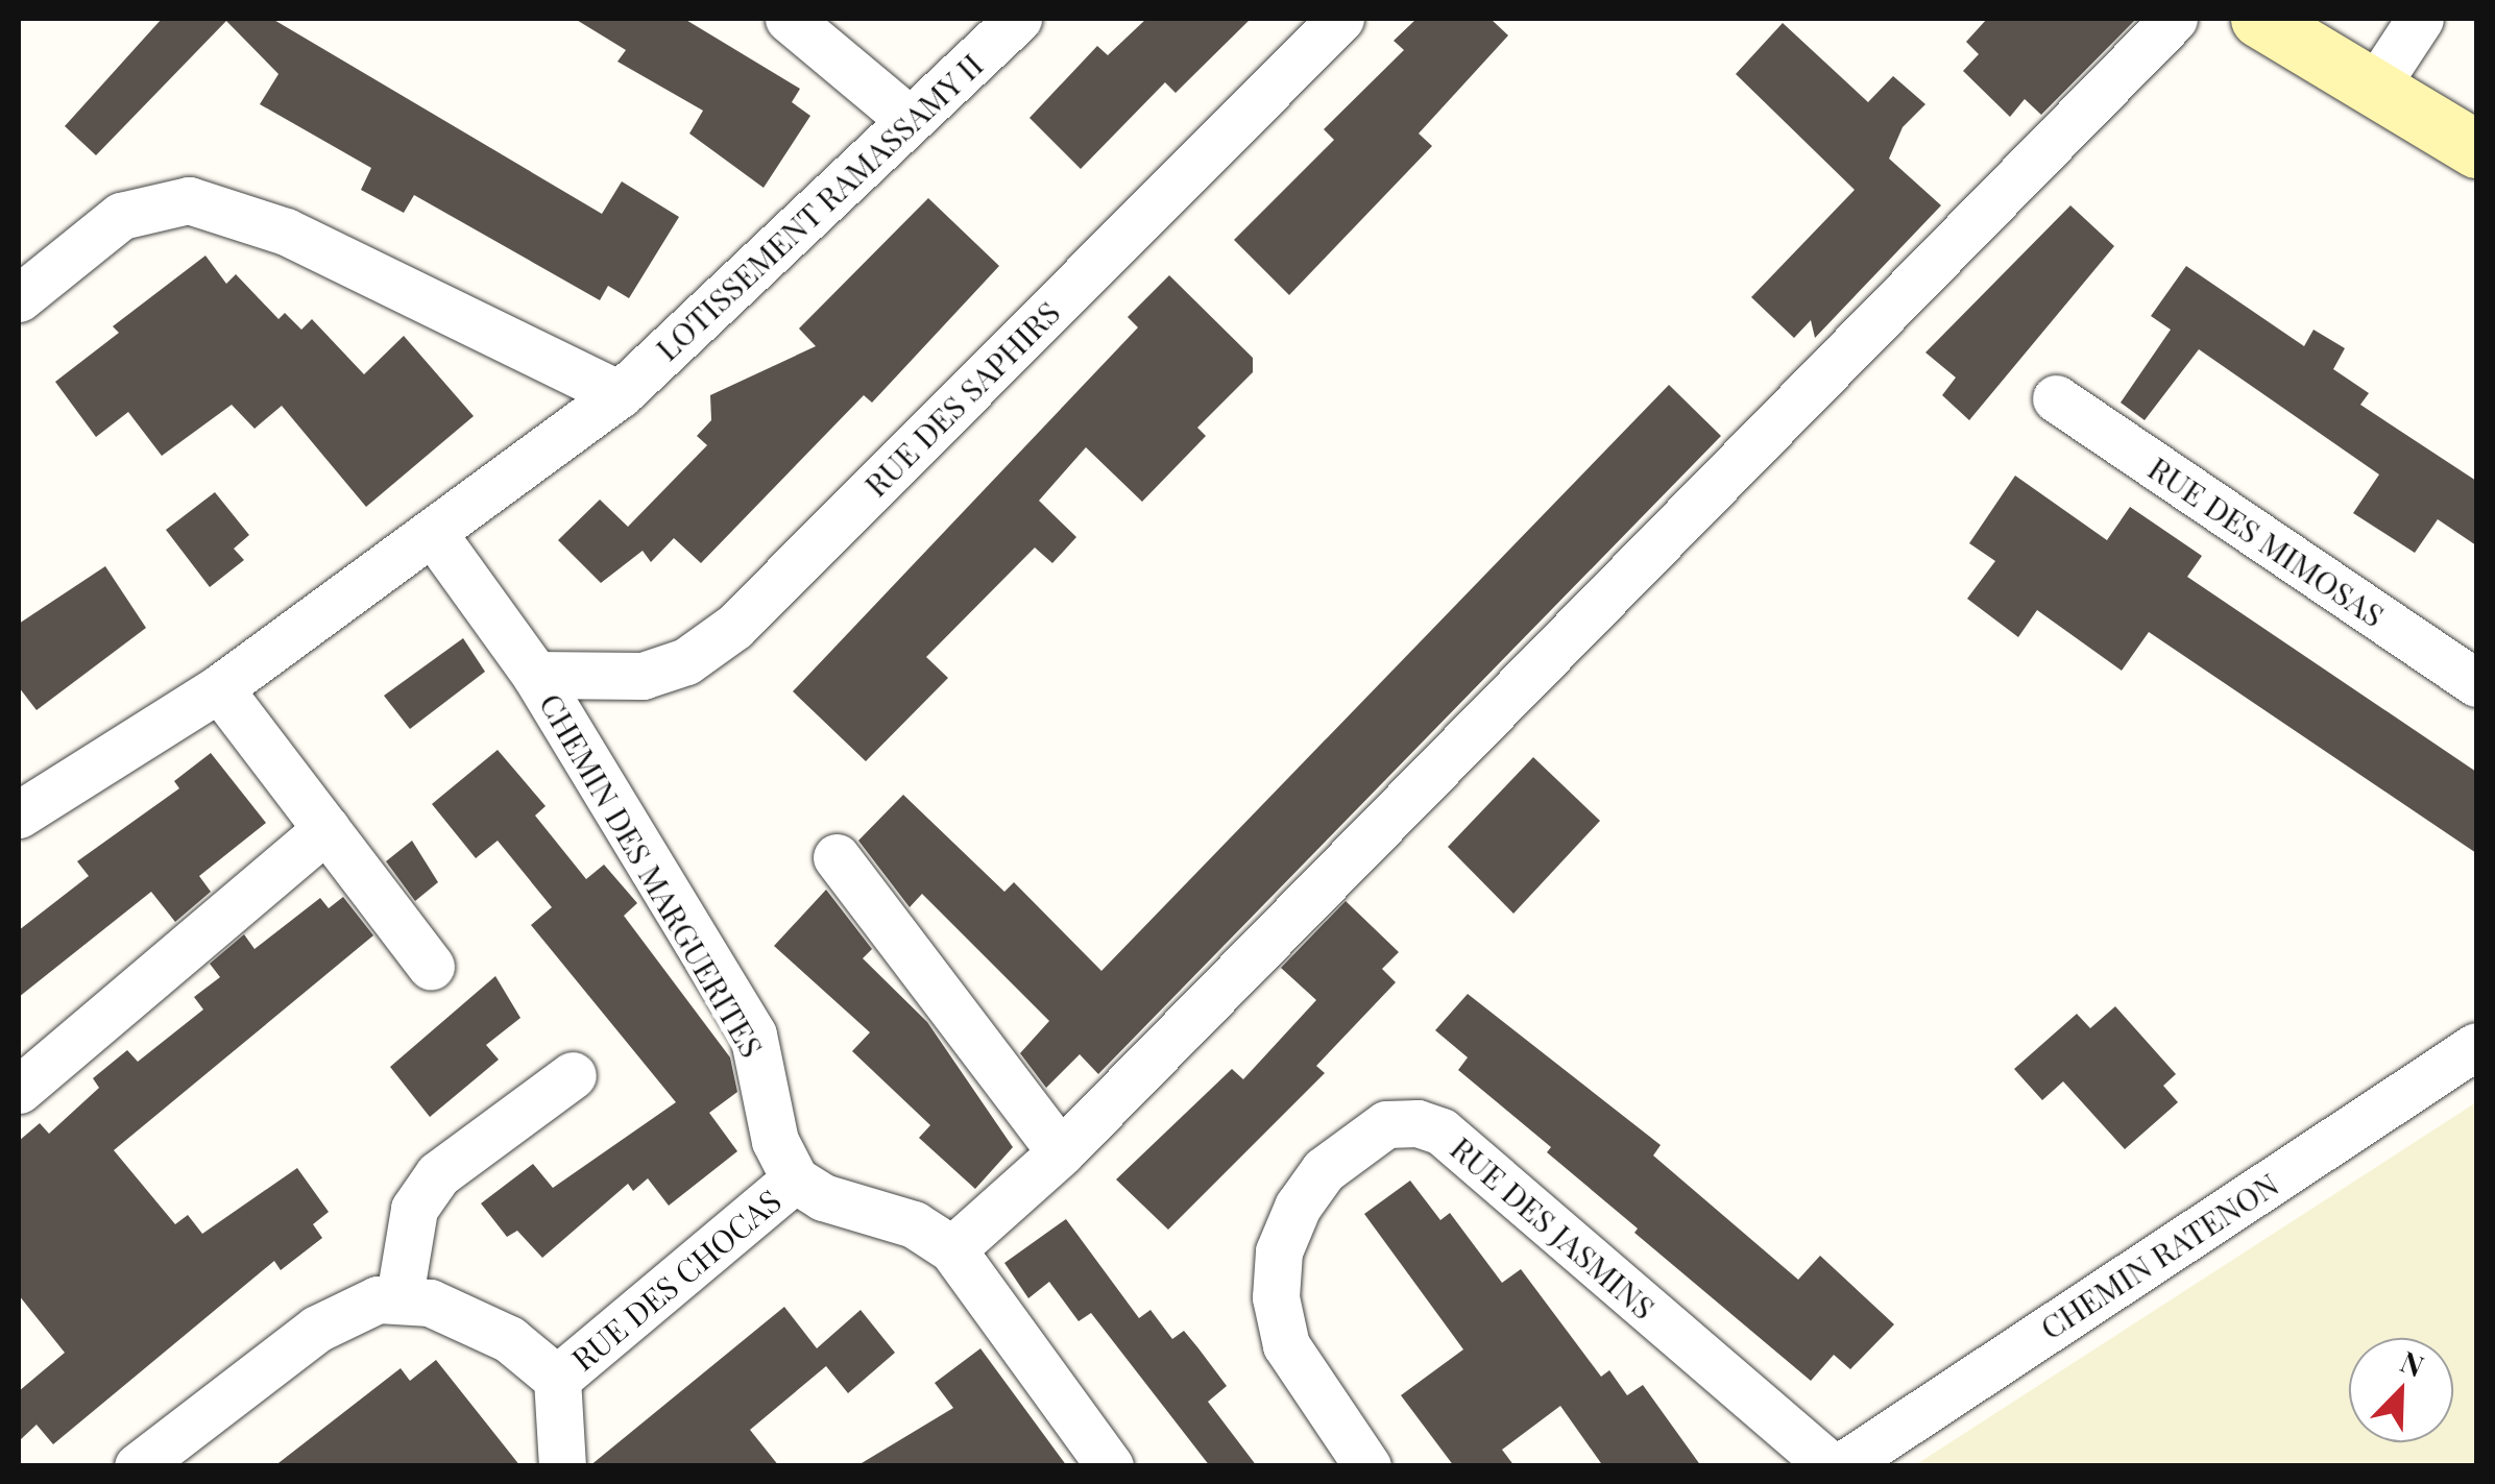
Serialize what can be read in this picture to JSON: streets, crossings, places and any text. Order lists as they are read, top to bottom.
{
  "streets": {
    "street": [
      "LOTISSEMENT RAMASSAMY II",
      "RUE DES SAPHIRS",
      "RUE DES MIMOSAS",
      "CHEMIN DES MARGUERITES",
      "RUE DES JASMINS",
      "CHEMIN RATENON",
      "RUE DES CHOCAS"
    ]
  },
  "crossings": [
    ["LOTISSEMENT RAMASSAMY II", "CHEMIN DES MARGUERITES"],
    ["RUE DES SAPHIRS", "CHEMIN DES MARGUERITES"],
    ["CHEMIN DES MARGUERITES", "RUE DES CHOCAS"]
  ],
  "north": "top right"
}
